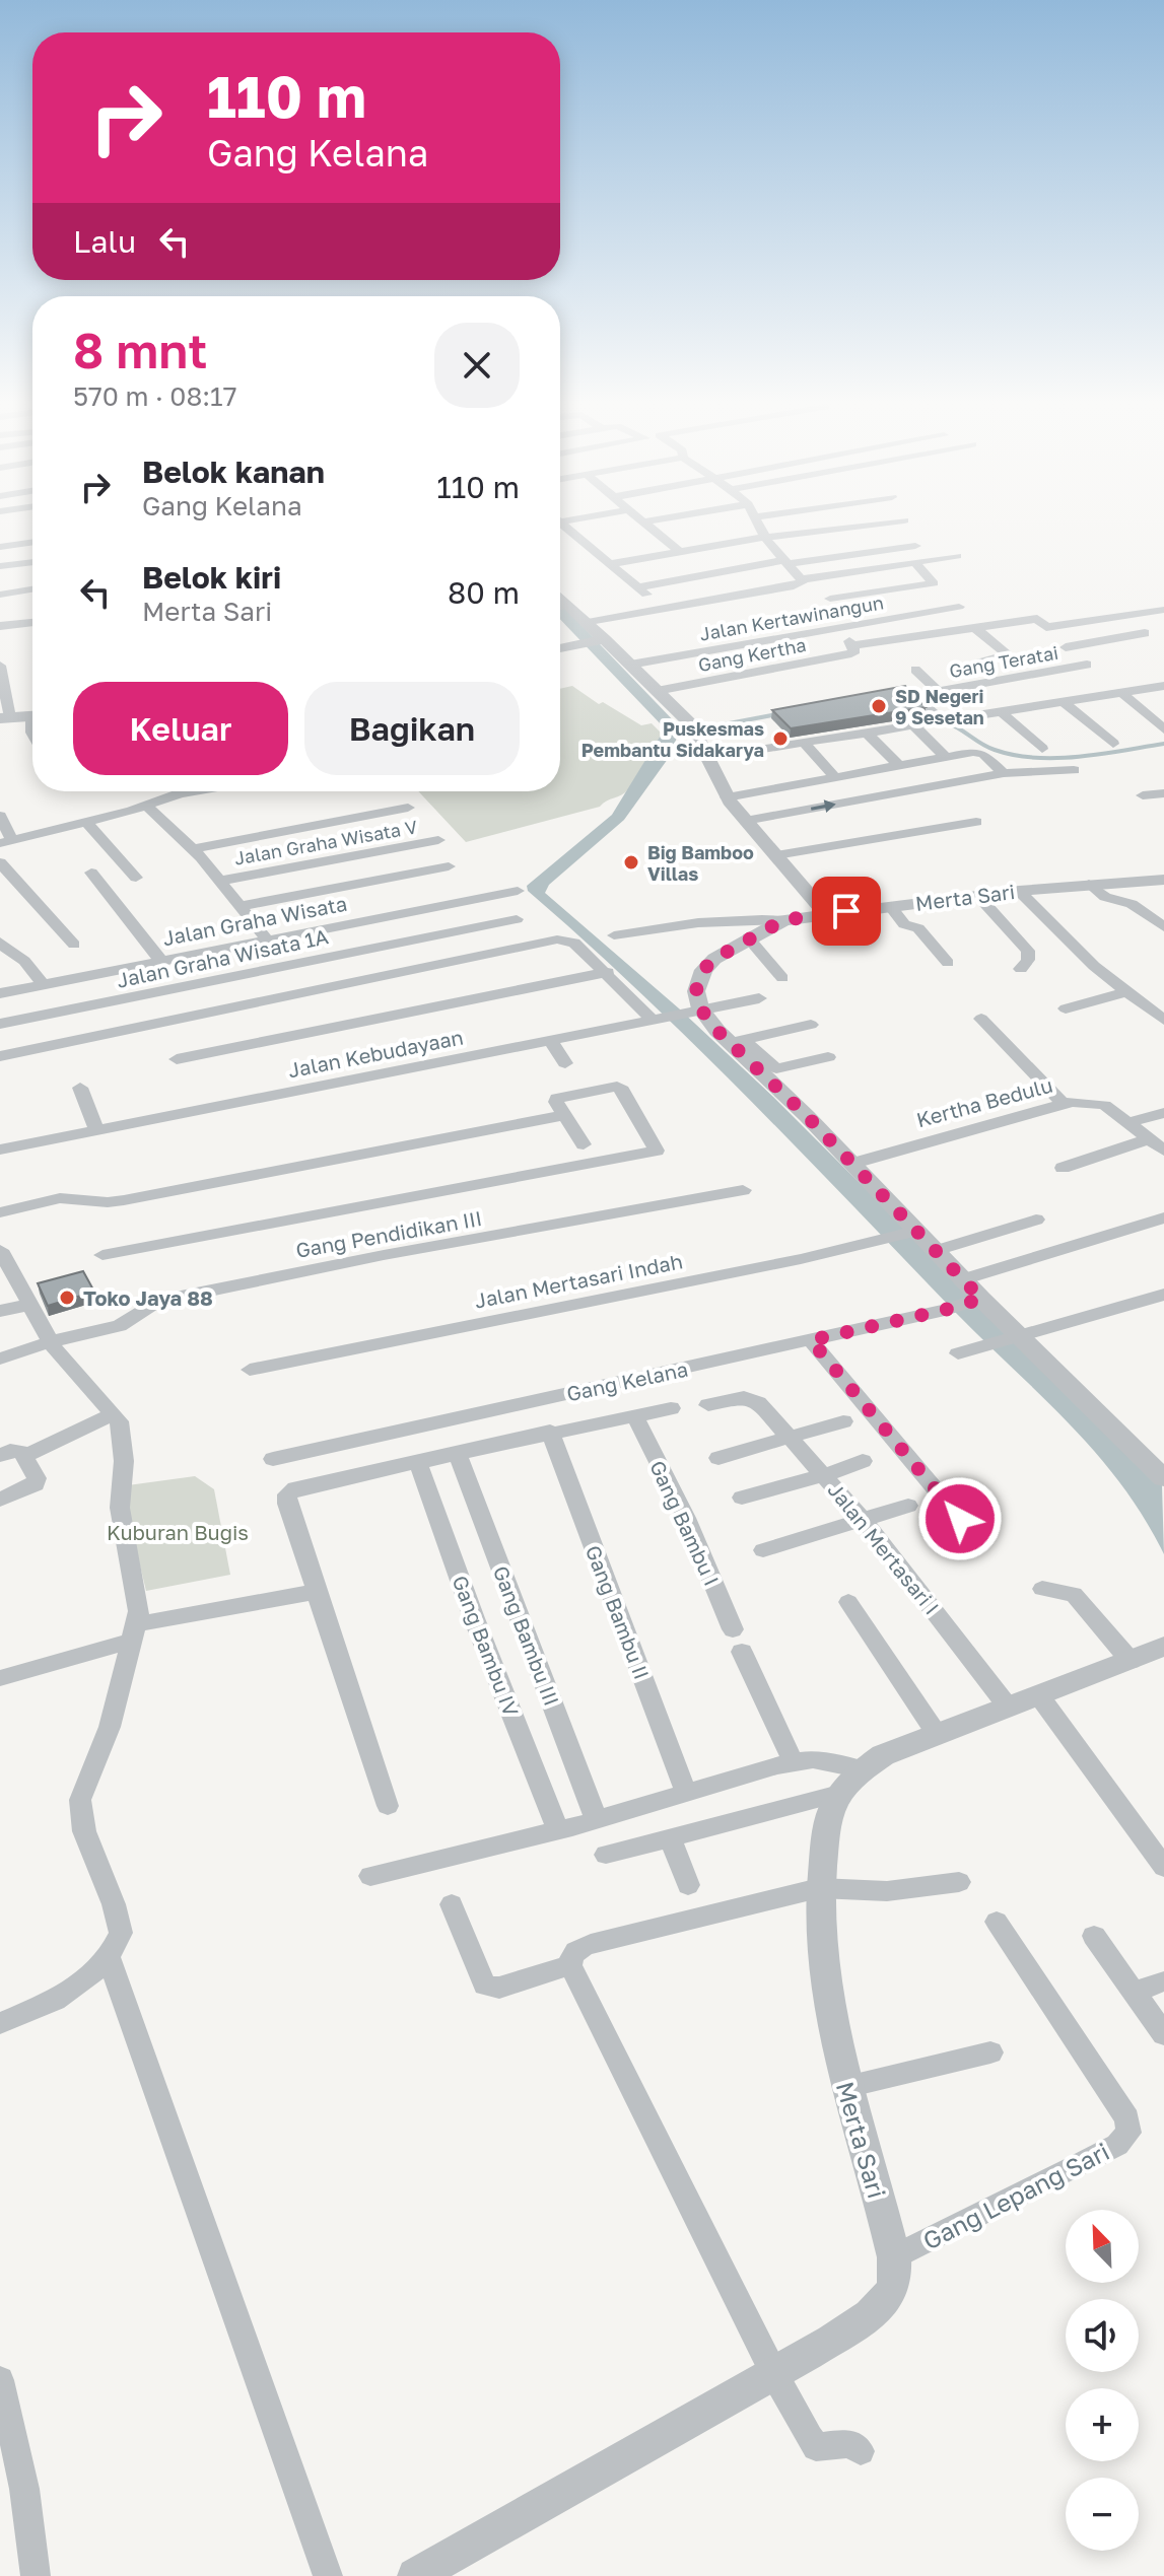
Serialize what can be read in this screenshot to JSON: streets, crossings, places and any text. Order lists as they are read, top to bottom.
{
  "streets": {
    "street": [
      "Jalan Kertawinangun",
      "Gang Kertha",
      "Gang Teratai",
      "Jalan Graha Wisata V",
      "Merta Sari",
      "Jalan Graha Wisata",
      "Jalan Graha Wisata 1A",
      "Jalan Kebudayaan",
      "Kertha Bedulu",
      "Gang Pendidikan III",
      "Jalan Mertasari Indah",
      "Gang Kelana",
      "Gang Bambu I",
      "Jalan Mertasari I",
      "Gang Bambu II",
      "Gang Bambu III",
      "Gang Bambu IV",
      "Gang Lepang Sari"
    ]
  },
  "crossings": [
    ["Merta Sari", "Jalan Kebudayaan"],
    ["Merta Sari", "Jalan Mertasari I"],
    ["Merta Sari", "Gang Lepang Sari"],
    ["Gang Kelana", "Gang Bambu I"],
    ["Gang Kelana", "Gang Bambu II"],
    ["Gang Kelana", "Gang Bambu III"],
    ["Gang Kelana", "Gang Bambu IV"]
  ],
  "parks": ["Kuburan Bugis"],
  "places": [
    "SD Negeri 9 Sesetan",
    "Puskesmas Pembantu Sidakarya",
    "Big Bamboo Villas",
    "Toko Jaya 88"
  ],
  "north": "top left",
  "page": {
    "turn": ["110 m", "Gang Kelana"],
    "then": "Lalu",
    "heading": ["8 mnt", "570 m · 08:17"],
    "list": [
      {
        "name": "Belok kanan",
        "note": "Gang Kelana",
        "value": "110 m"
      },
      {
        "name": "Belok kiri",
        "note": "Merta Sari",
        "value": "80 m"
      }
    ],
    "buttons": ["Keluar", "Bagikan"],
    "map_buttons": ["+", "−"]
  }
}
